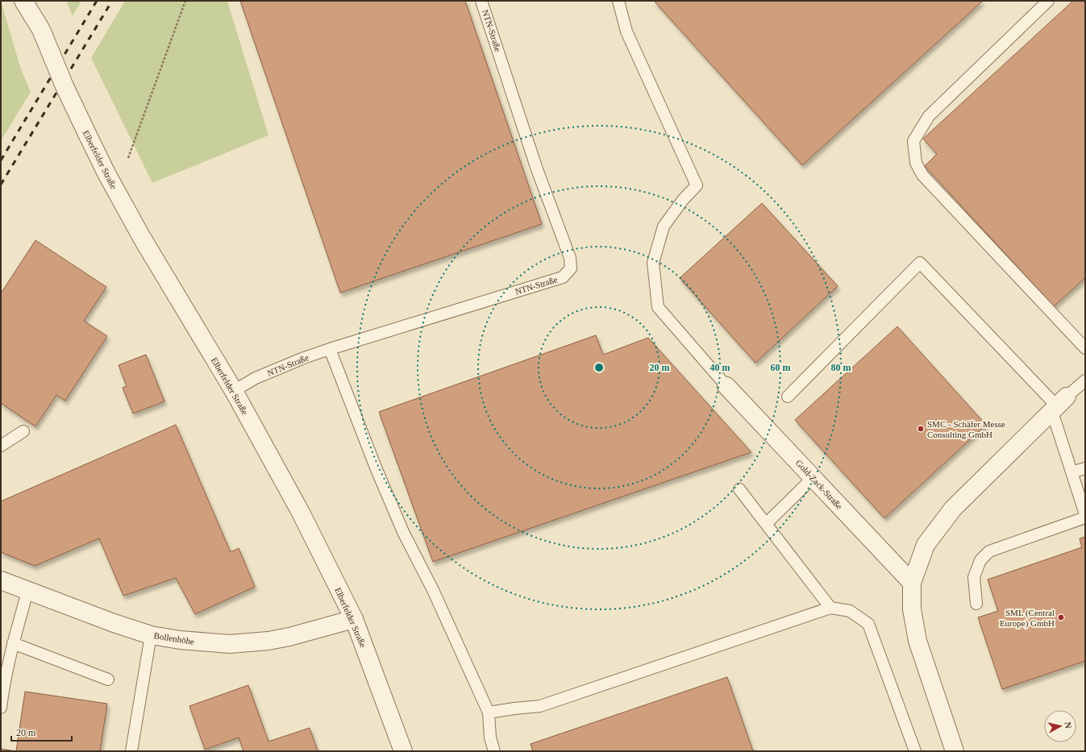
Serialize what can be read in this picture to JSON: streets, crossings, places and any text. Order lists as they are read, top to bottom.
{
  "streets": {
    "street": ["Elberfelder Straße", "Gold-Zack-Straße", "Bollenhöhe"],
    "lane": ["NTN-Straße"]
  },
  "crossings": [
    ["NTN-Straße", "Elberfelder Straße"],
    ["Elberfelder Straße", "Bollenhöhe"]
  ],
  "places": ["SMC - Schäfer Messe Consulting GmbH", "SML (Central Europe) GmbH"],
  "scale_bar": "20 m",
  "north": "right",
  "rings": [
    "20 m",
    "40 m",
    "60 m",
    "80 m"
  ]
}
